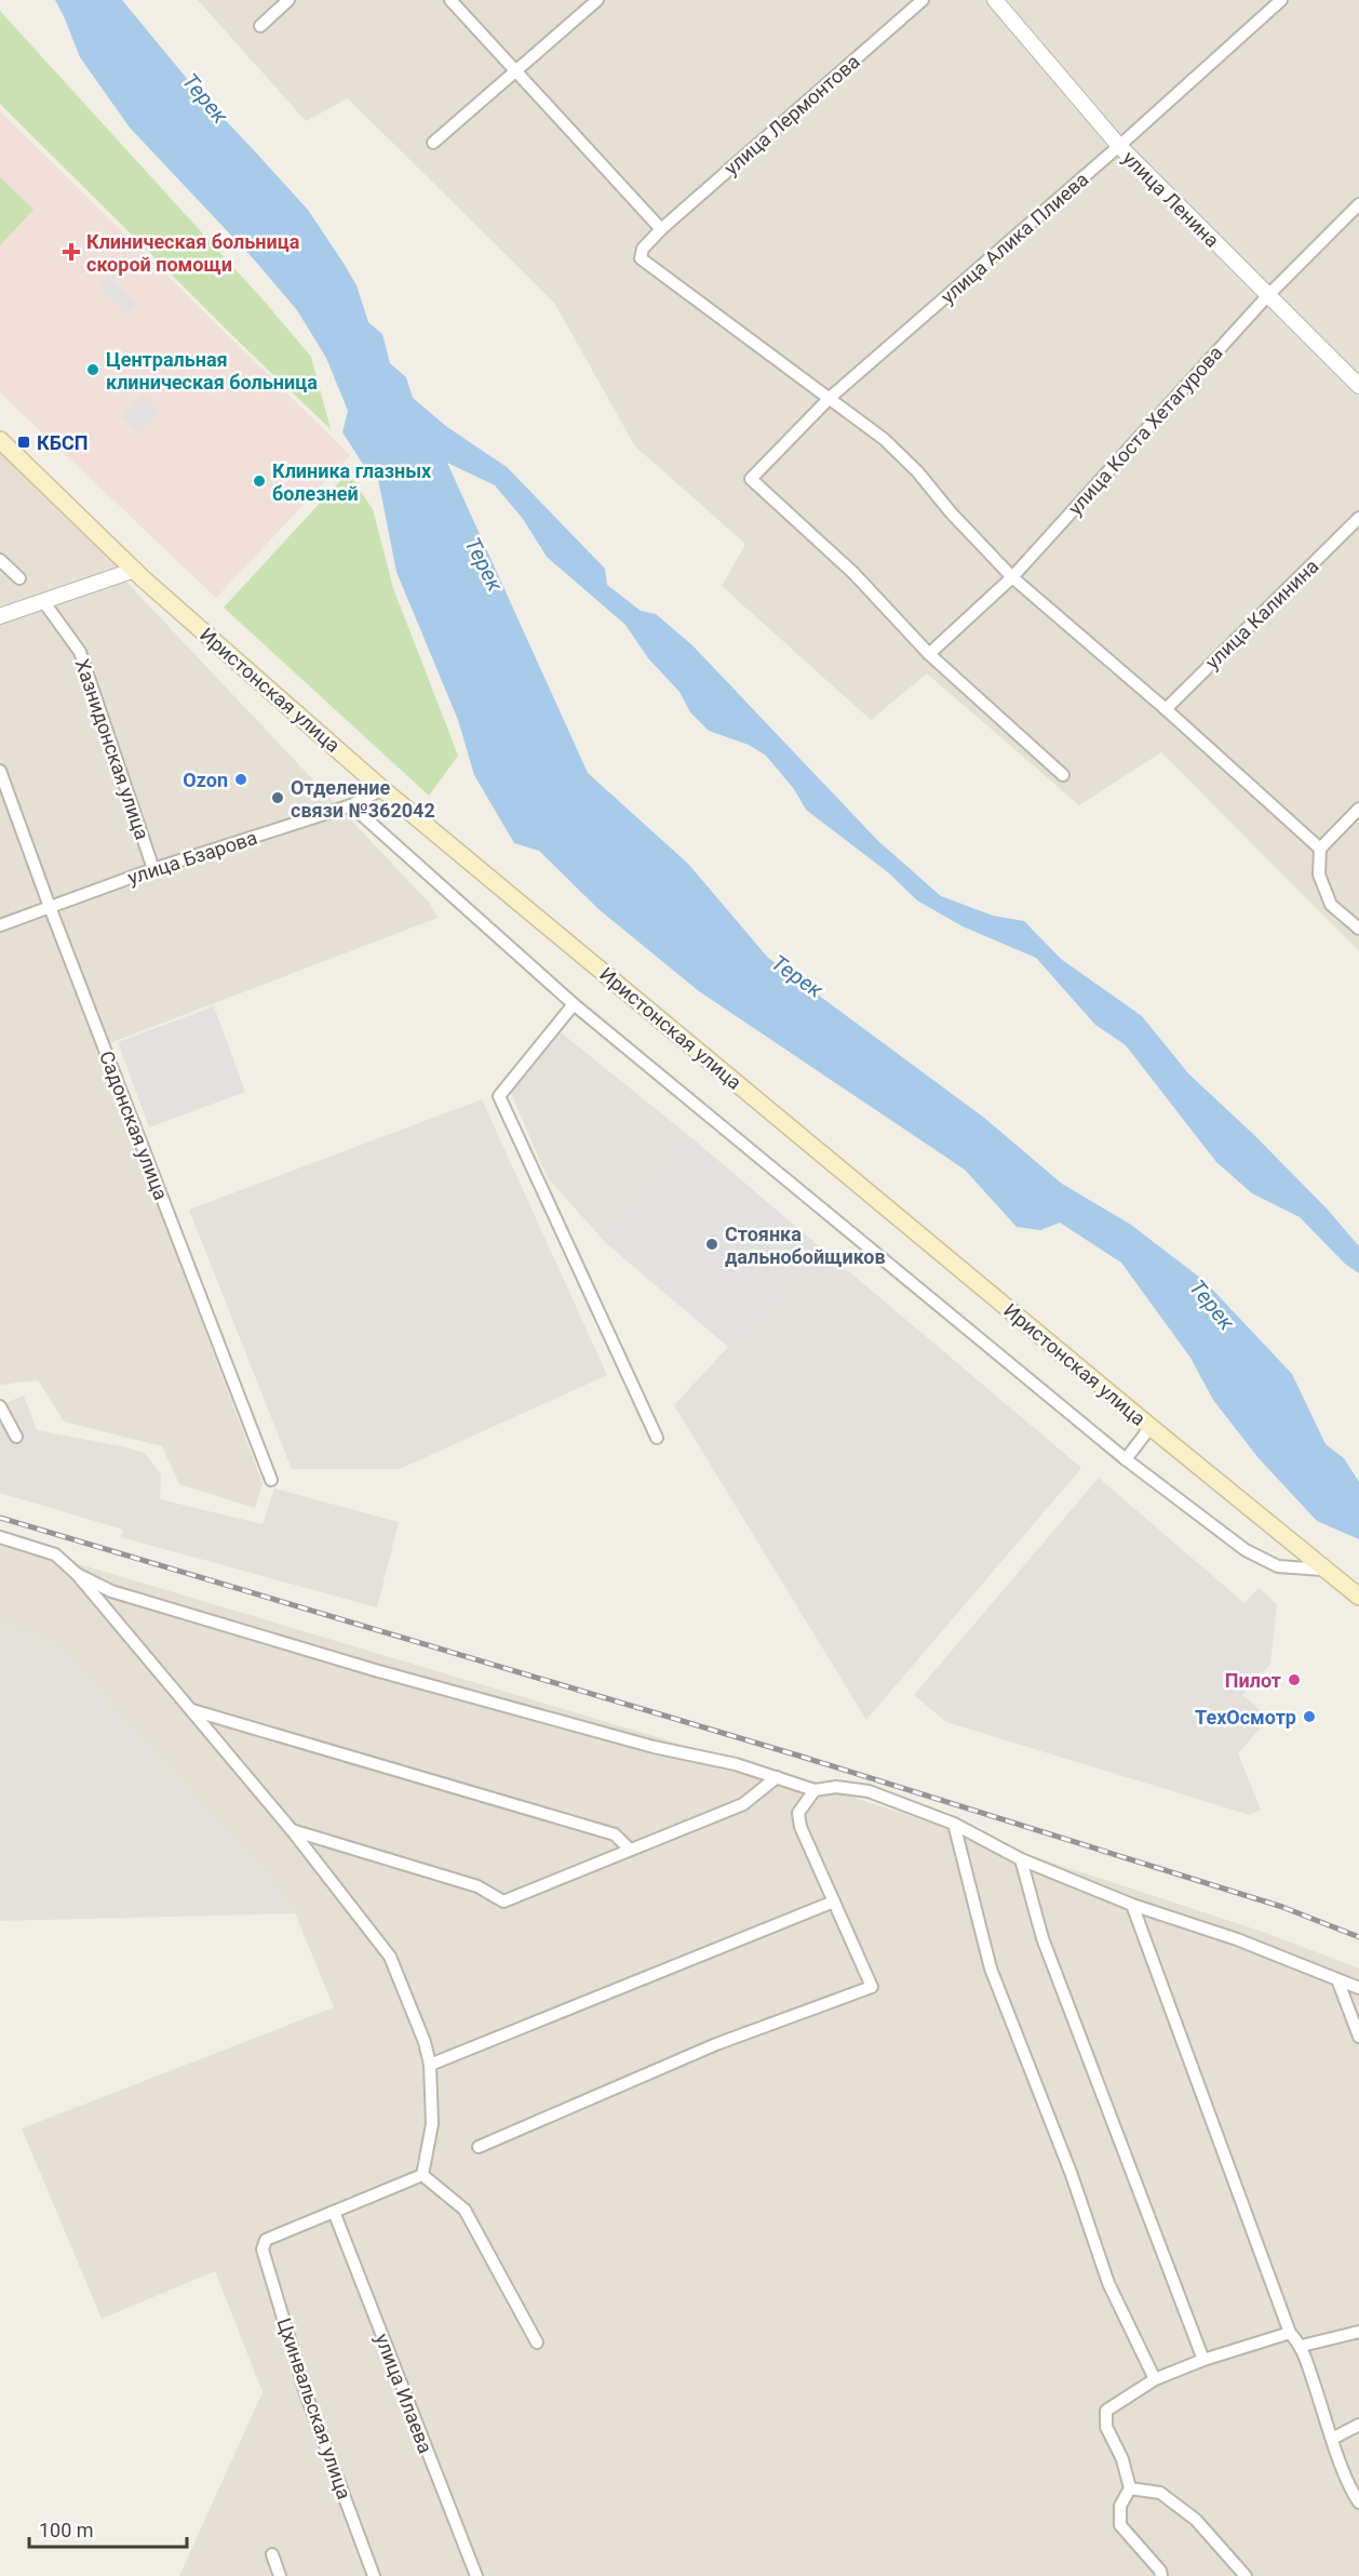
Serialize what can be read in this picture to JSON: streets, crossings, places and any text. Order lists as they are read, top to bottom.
{
  "streets": {
    "main road": ["Иристонская улица"],
    "street": [
      "улица Лермонтова",
      "улица Ленина",
      "улица Алика Плиева",
      "улица Коста Хетагурова",
      "улица Калинина",
      "Хазнидонская улица",
      "улица Бзарова",
      "Садонская улица",
      "улица Илаева",
      "Цхинвальская улица"
    ]
  },
  "crossings": [
    ["улица Лермонтова", "улица Алика Плиева"],
    ["улица Ленина", "улица Алика Плиева"],
    ["улица Ленина", "улица Коста Хетагурова"],
    ["улица Алика Плиева", "улица Коста Хетагурова"],
    ["Иристонская улица", "улица Бзарова"],
    ["Хазнидонская улица", "улица Бзарова"],
    ["улица Бзарова", "Садонская улица"],
    ["улица Илаева", "Цхинвальская улица"]
  ],
  "water": ["Терек"],
  "places": {
    "health": ["Клиническая больница скорой помощи"],
    "other": [
      "Центральная клиническая больница",
      "Клиника глазных болезней",
      "Ozon",
      "Отделение связи №362042",
      "Стоянка дальнобойщиков",
      "Пилот",
      "ТехОсмотр"
    ],
    "transit": ["КБСП"]
  },
  "scale_bar": "100 m"
}
